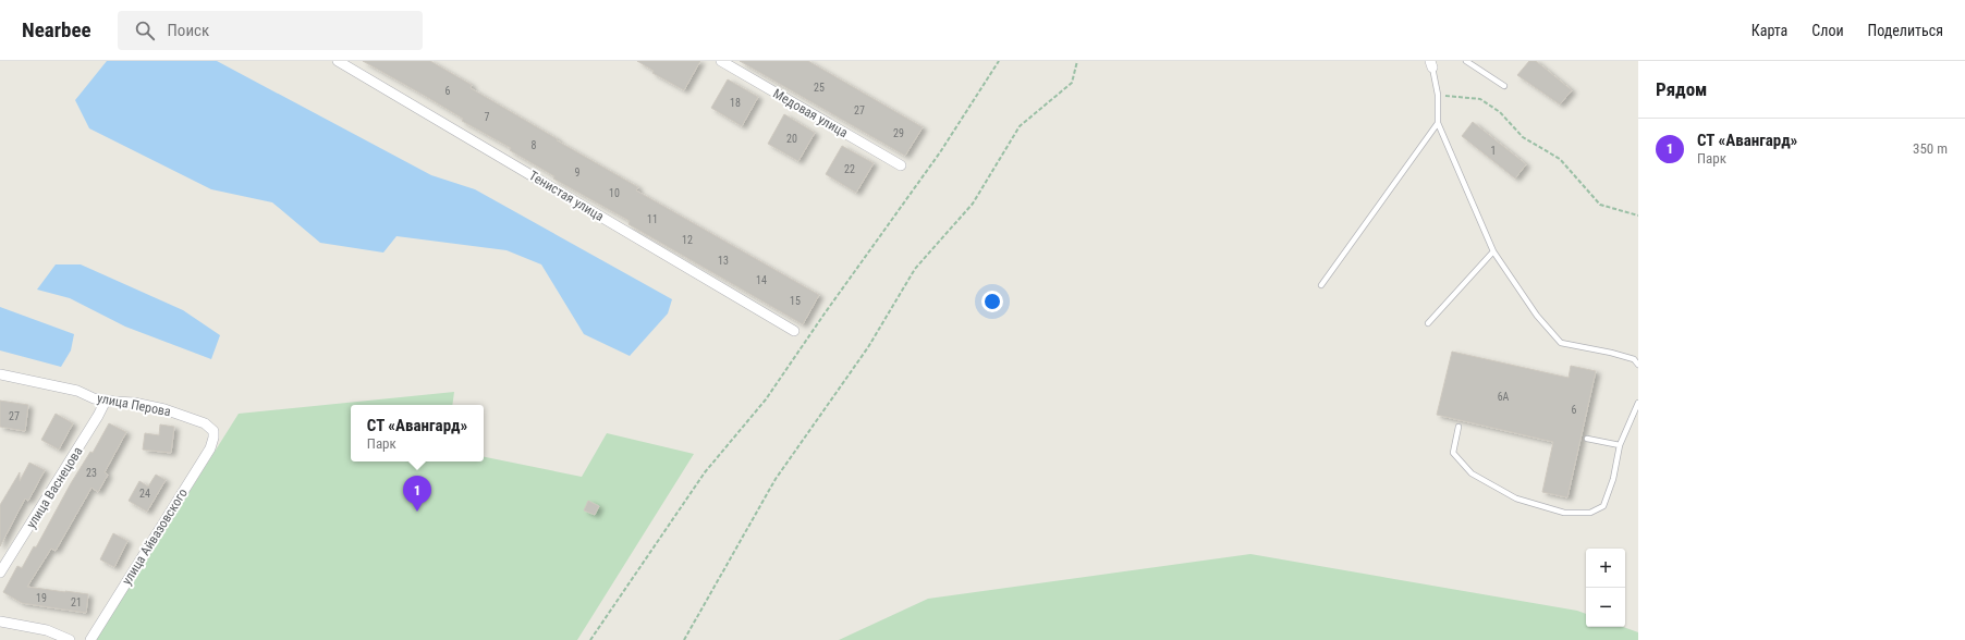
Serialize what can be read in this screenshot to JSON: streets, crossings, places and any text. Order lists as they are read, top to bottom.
{
  "streets": {
    "street": [
      "Медовая улица",
      "Тенистая улица",
      "улица Перова",
      "улица Васнецова",
      "улица Айвазовского"
    ]
  },
  "crossings": [
    ["улица Перова", "улица Васнецова"],
    ["улица Перова", "улица Айвазовского"]
  ],
  "house_numbers": [
    "25",
    "6",
    "18",
    "27",
    "7",
    "29",
    "20",
    "8",
    "1",
    "22",
    "9",
    "10",
    "11",
    "12",
    "13",
    "14",
    "15",
    "6А",
    "6",
    "27",
    "23",
    "24",
    "19",
    "21"
  ],
  "page": {
    "header": "Nearbee",
    "search": "Поиск",
    "nav": ["Карта", "Слои", "Поделиться"],
    "heading": "Рядом",
    "list": [
      {
        "mark": "1",
        "name": "СТ «Авангард»",
        "note": "Парк",
        "value": "350 m"
      }
    ],
    "popup": ["СТ «Авангард»", "Парк"],
    "pins": "1",
    "map_buttons": ["+", "−"]
  }
}
